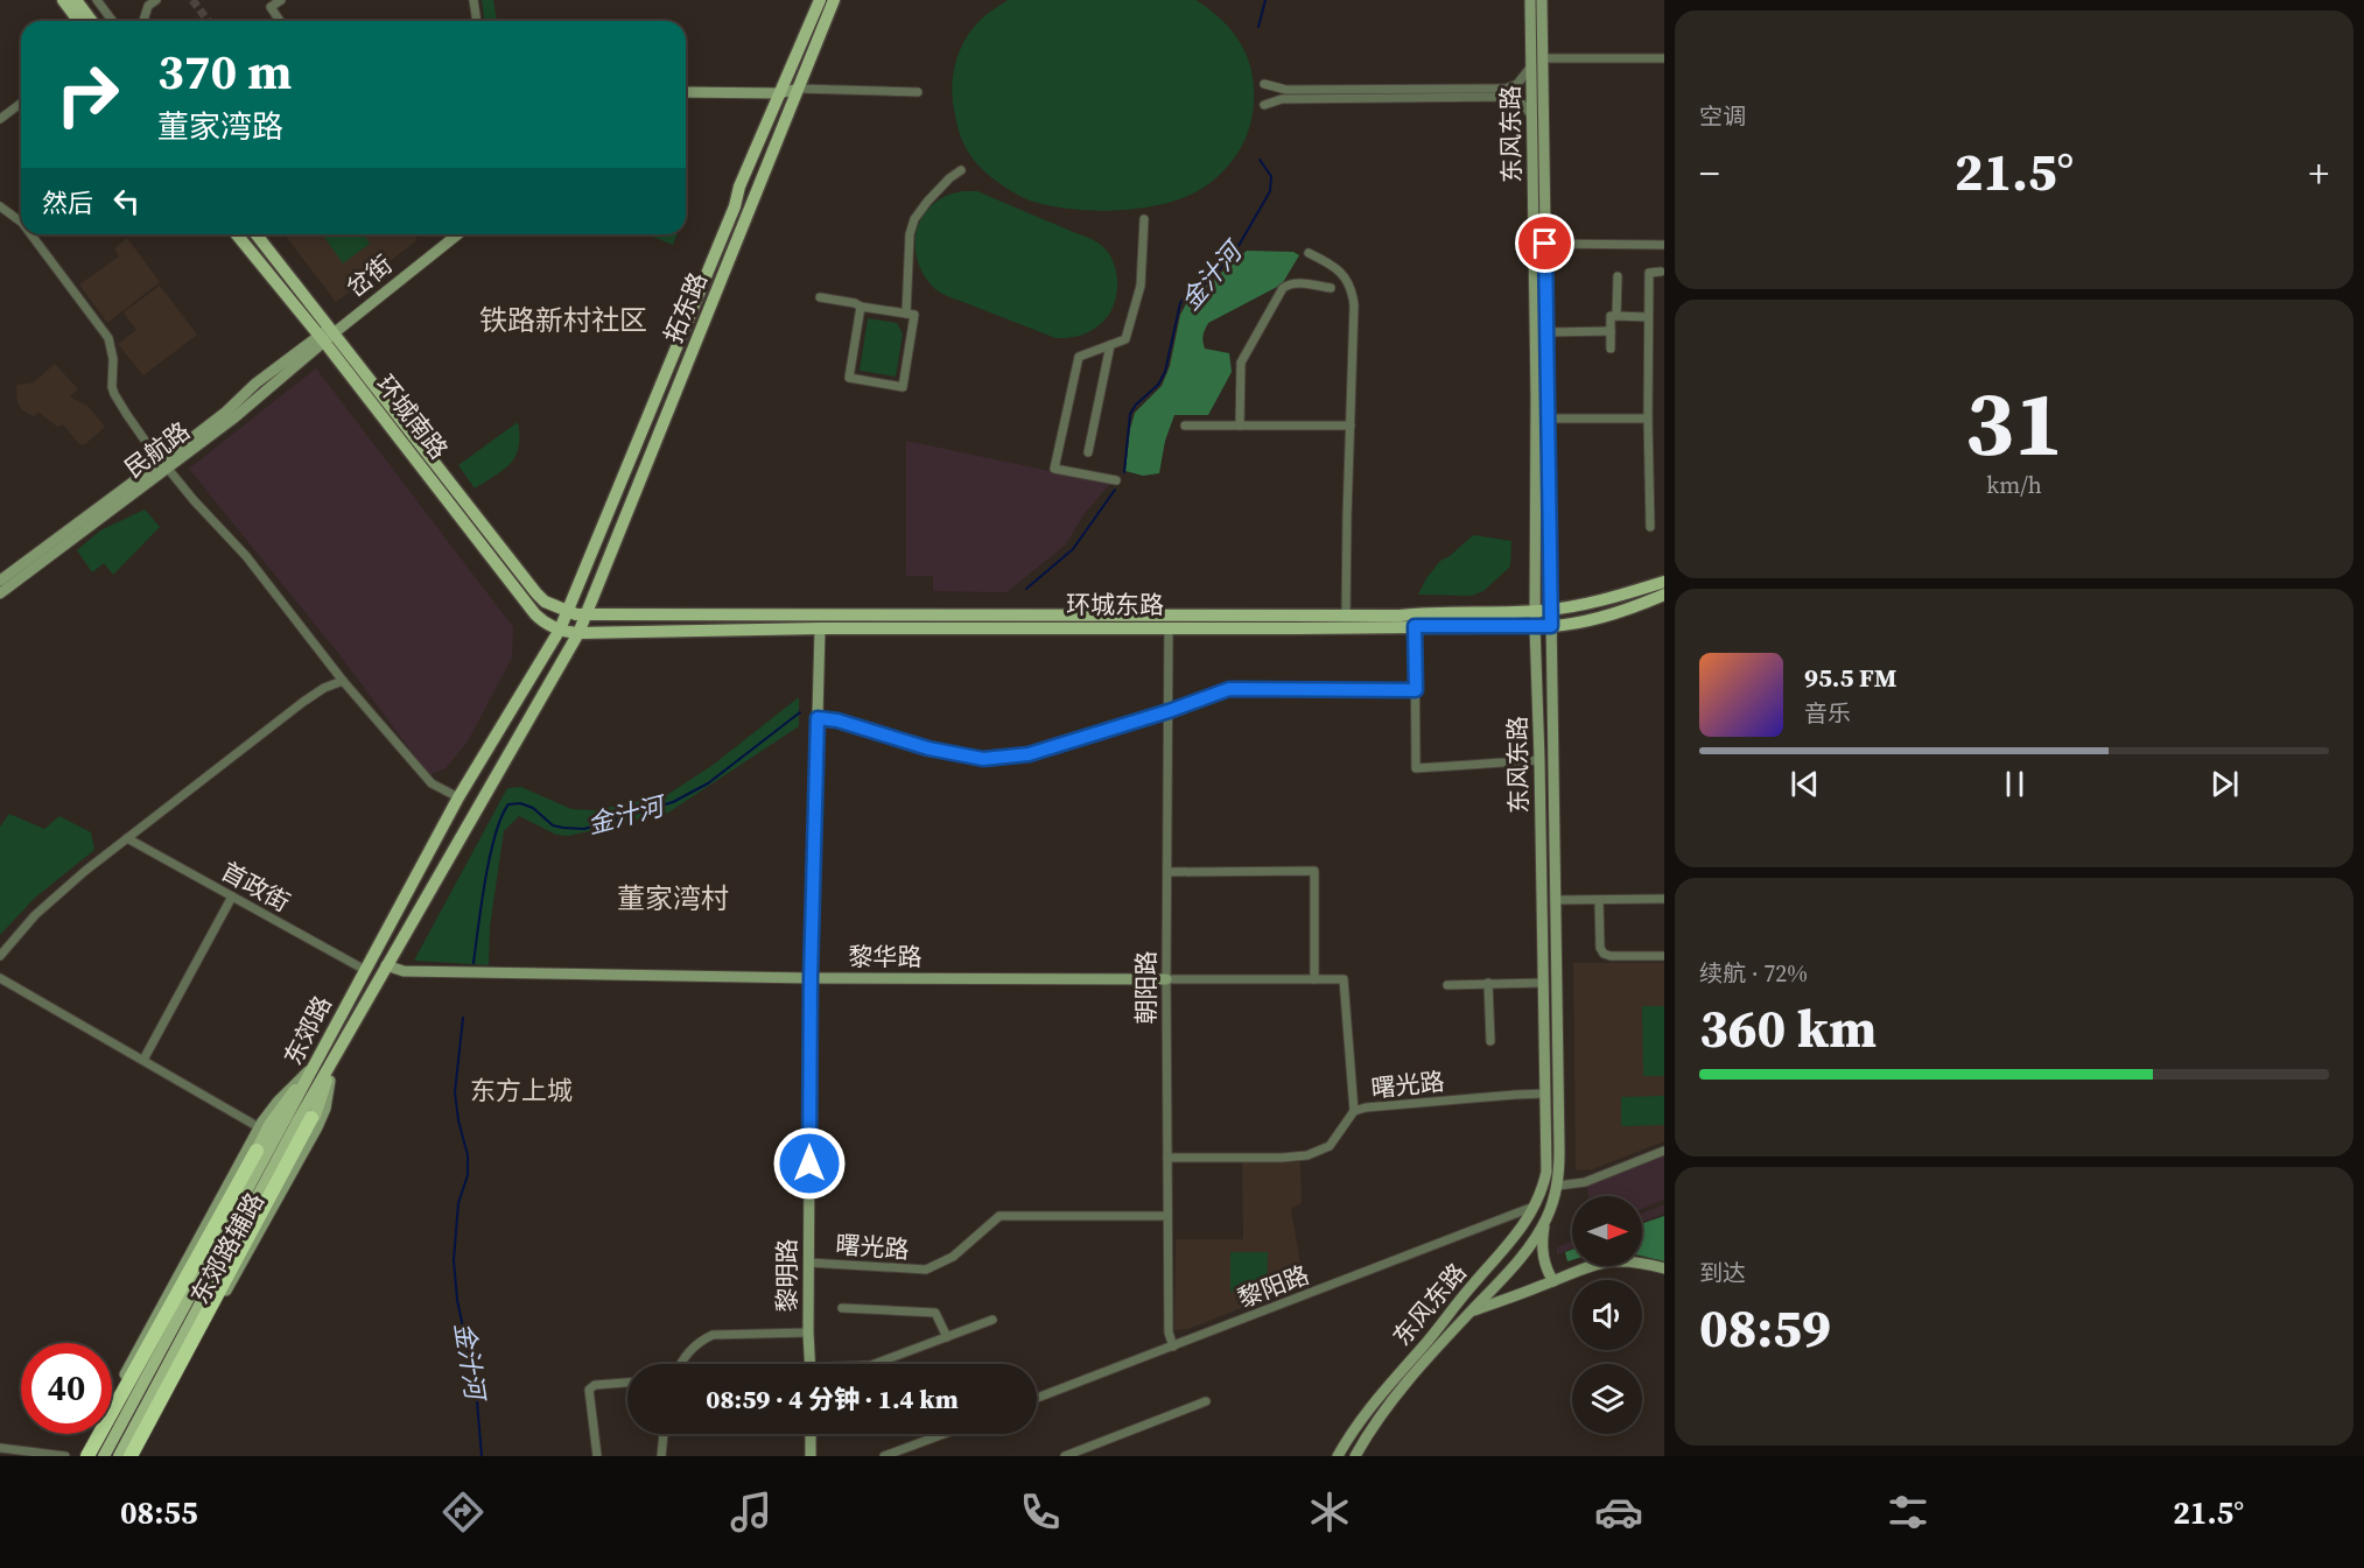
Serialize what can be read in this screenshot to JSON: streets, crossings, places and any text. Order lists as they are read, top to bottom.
{
  "streets": {
    "main road": [
      "东风东路",
      "岔街",
      "拓东路",
      "环城南路",
      "民航路",
      "环城东路",
      "黎华路",
      "东郊路",
      "东郊路辅路",
      "黎明路"
    ],
    "street": [
      "首政街",
      "朝阳路",
      "曙光路",
      "黎阳路"
    ]
  },
  "crossings": [
    ["东风东路", "环城东路"],
    ["东风东路", "曙光路"],
    ["东风东路", "黎阳路"],
    ["岔街", "环城南路"],
    ["岔街", "民航路"],
    ["拓东路", "环城南路"],
    ["拓东路", "环城东路"],
    ["拓东路", "东郊路"],
    ["环城南路", "民航路"],
    ["环城南路", "环城东路"],
    ["环城南路", "东郊路"],
    ["环城东路", "朝阳路"],
    ["环城东路", "东郊路"],
    ["环城东路", "黎明路"],
    ["首政街", "东郊路"],
    ["黎华路", "朝阳路"],
    ["黎华路", "东郊路"],
    ["黎华路", "曙光路"],
    ["黎华路", "黎明路"],
    ["朝阳路", "曙光路"],
    ["朝阳路", "黎阳路"],
    ["东郊路", "东郊路辅路"],
    ["曙光路", "黎明路"]
  ],
  "districts": ["铁路新村社区", "董家湾村", "东方上城"],
  "water": ["金汁河"],
  "north": "right",
  "page": {
    "tile": [
      "空调",
      ["31", "km/h"],
      ["续航 · 72%", "360 km"],
      ["到达", "08:59"]
    ],
    "turn": ["370 m", "董家湾路"],
    "heat": ["−", "21.5°", "+"],
    "then": "然后",
    "song": ["95.5 FM", "音乐"],
    "limit": "40",
    "trip": "08:59 · 4 分钟 · 1.4 km",
    "tabs": ["08:55", "21.5°"]
  }
}
